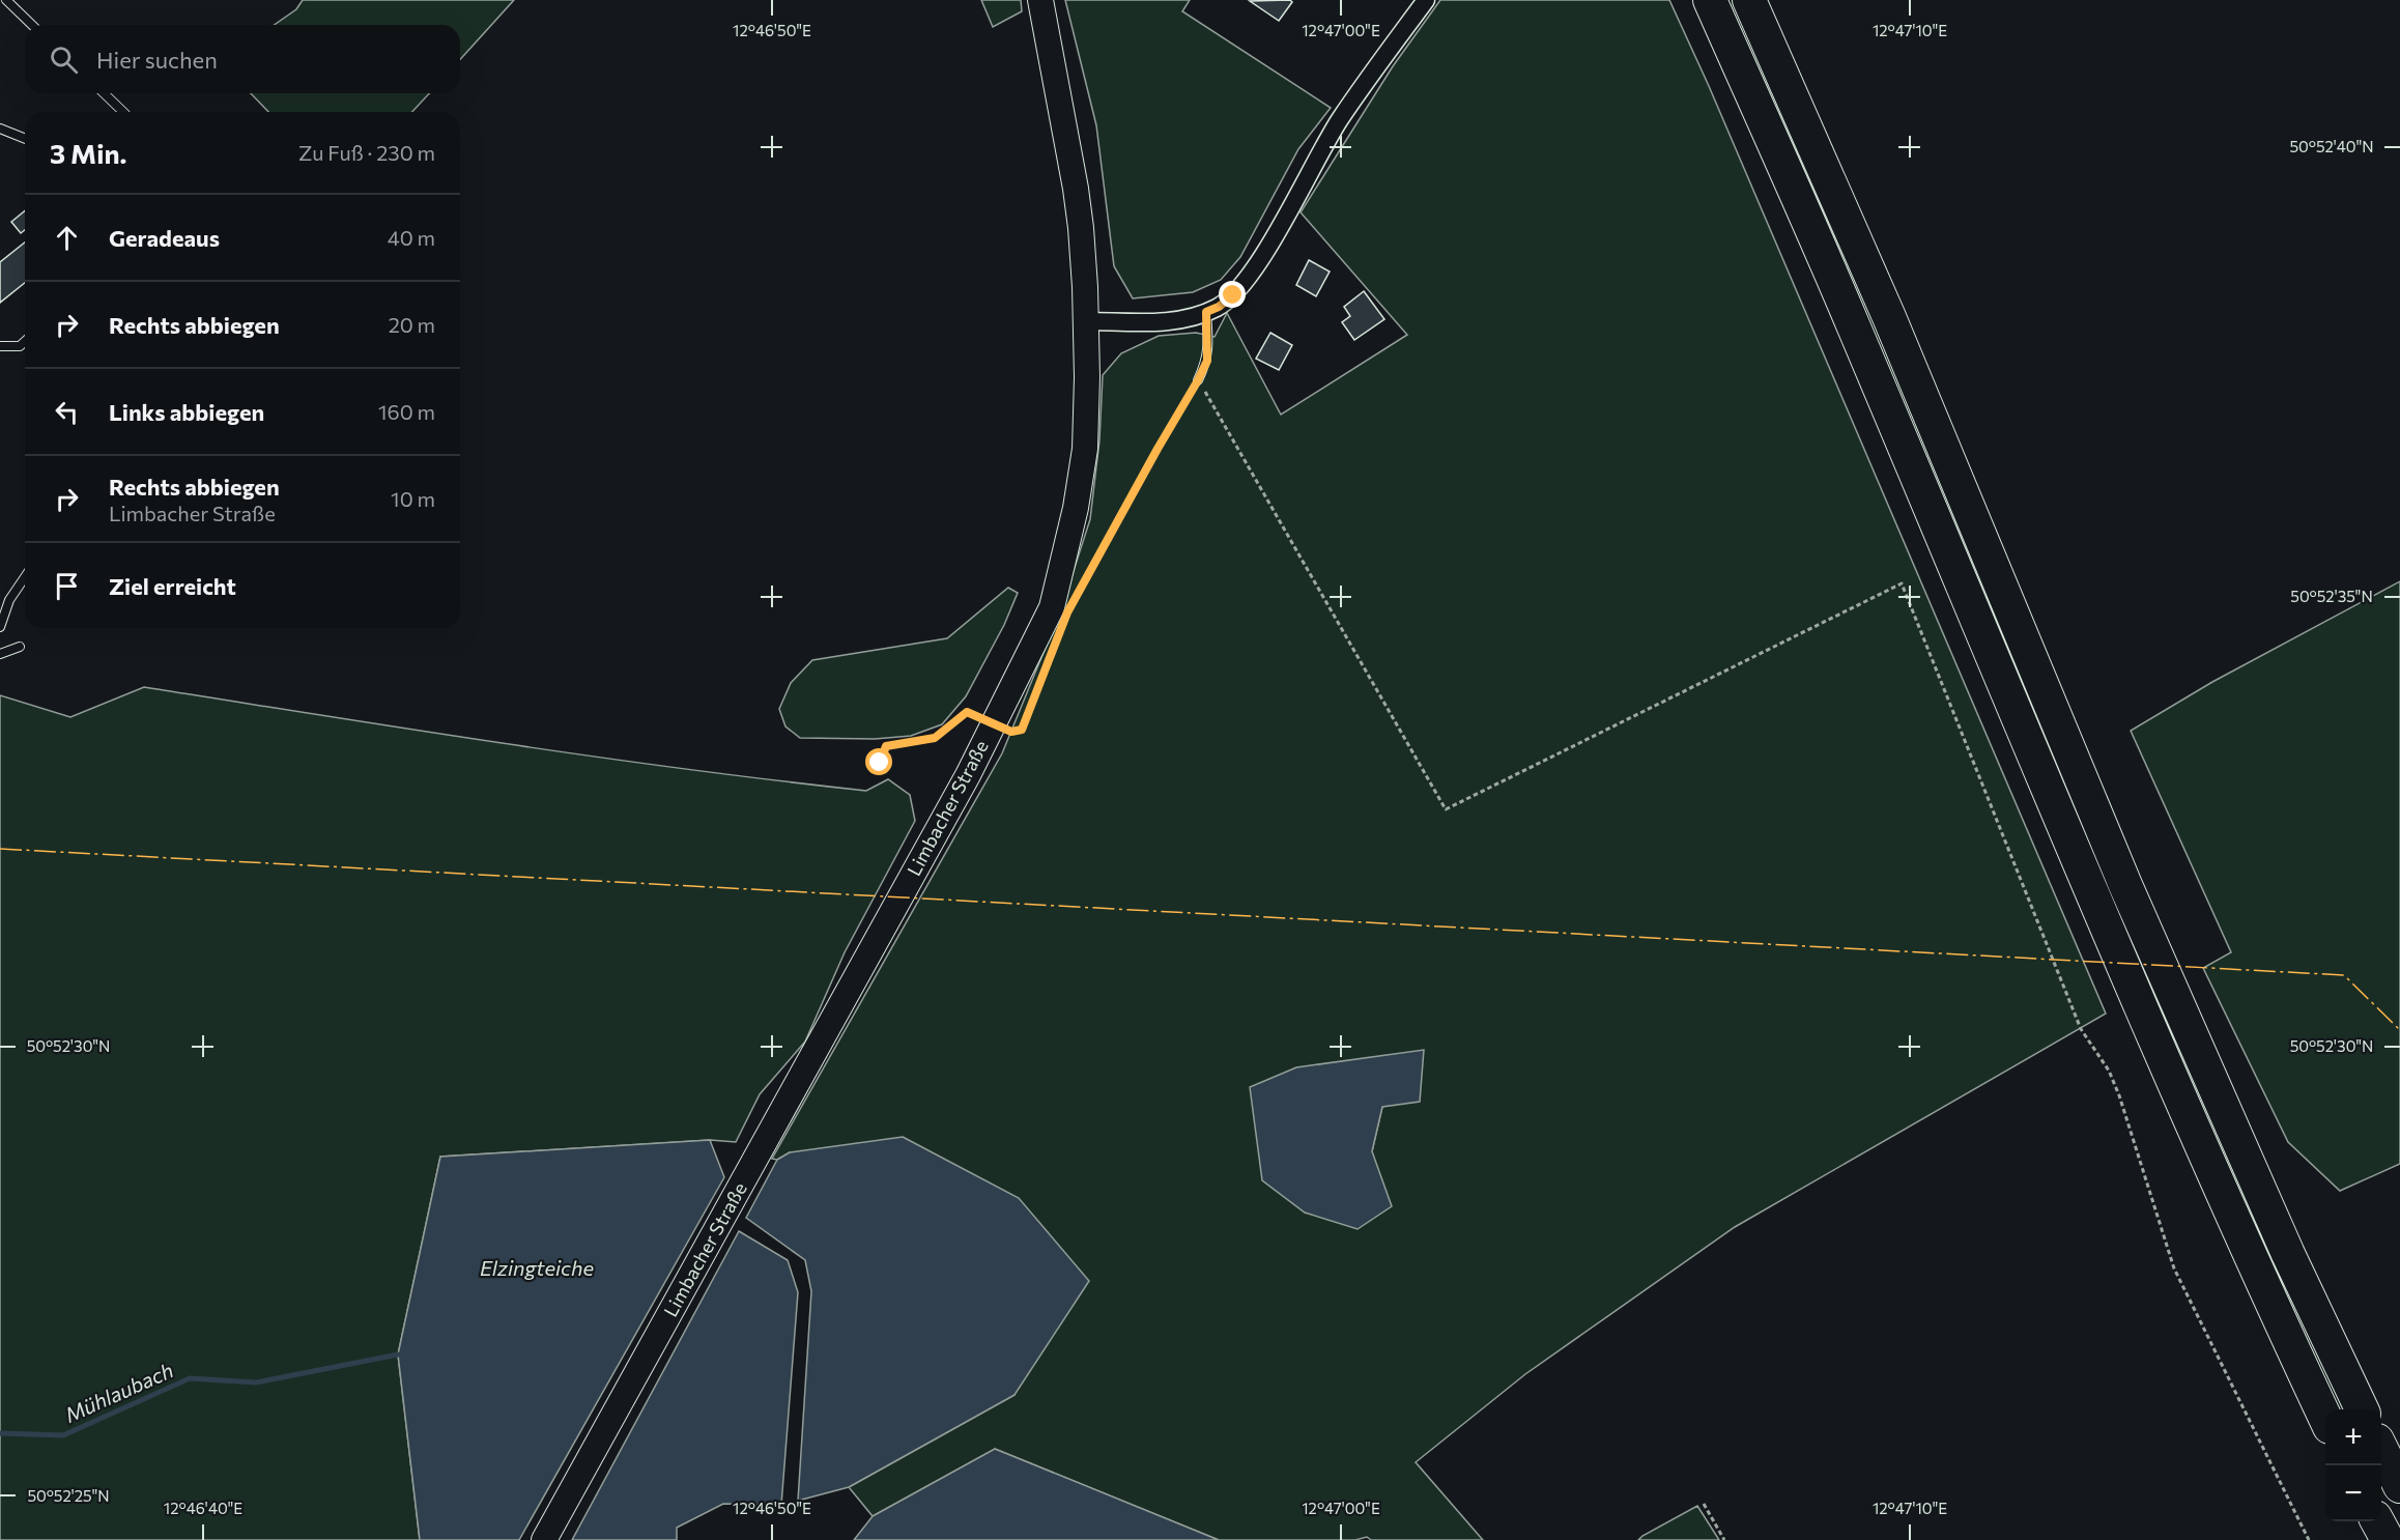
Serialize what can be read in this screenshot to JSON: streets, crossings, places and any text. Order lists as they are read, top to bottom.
{
  "streets": {
    "main road": ["Limbacher Straße"]
  },
  "water": ["Elzingteiche", "Mühlaubach"],
  "page": {
    "search": "Hier suchen",
    "heading": ["3 Min.", "Zu Fuß · 230 m"],
    "list": [
      ["Geradeaus", "40 m"],
      ["Rechts abbiegen", "20 m"],
      ["Links abbiegen", "160 m"],
      ["Rechts abbiegen", "Limbacher Straße", "10 m"],
      "Ziel erreicht"
    ],
    "map_buttons": ["+", "−"]
  },
  "coordinates": [
    "12°46'50\"E",
    "12°47'00\"E",
    "12°47'10\"E",
    "50°52'40\"N",
    "50°52'35\"N",
    "50°52'30\"N",
    "50°52'25\"N",
    "12°46'40\"E"
  ]
}
